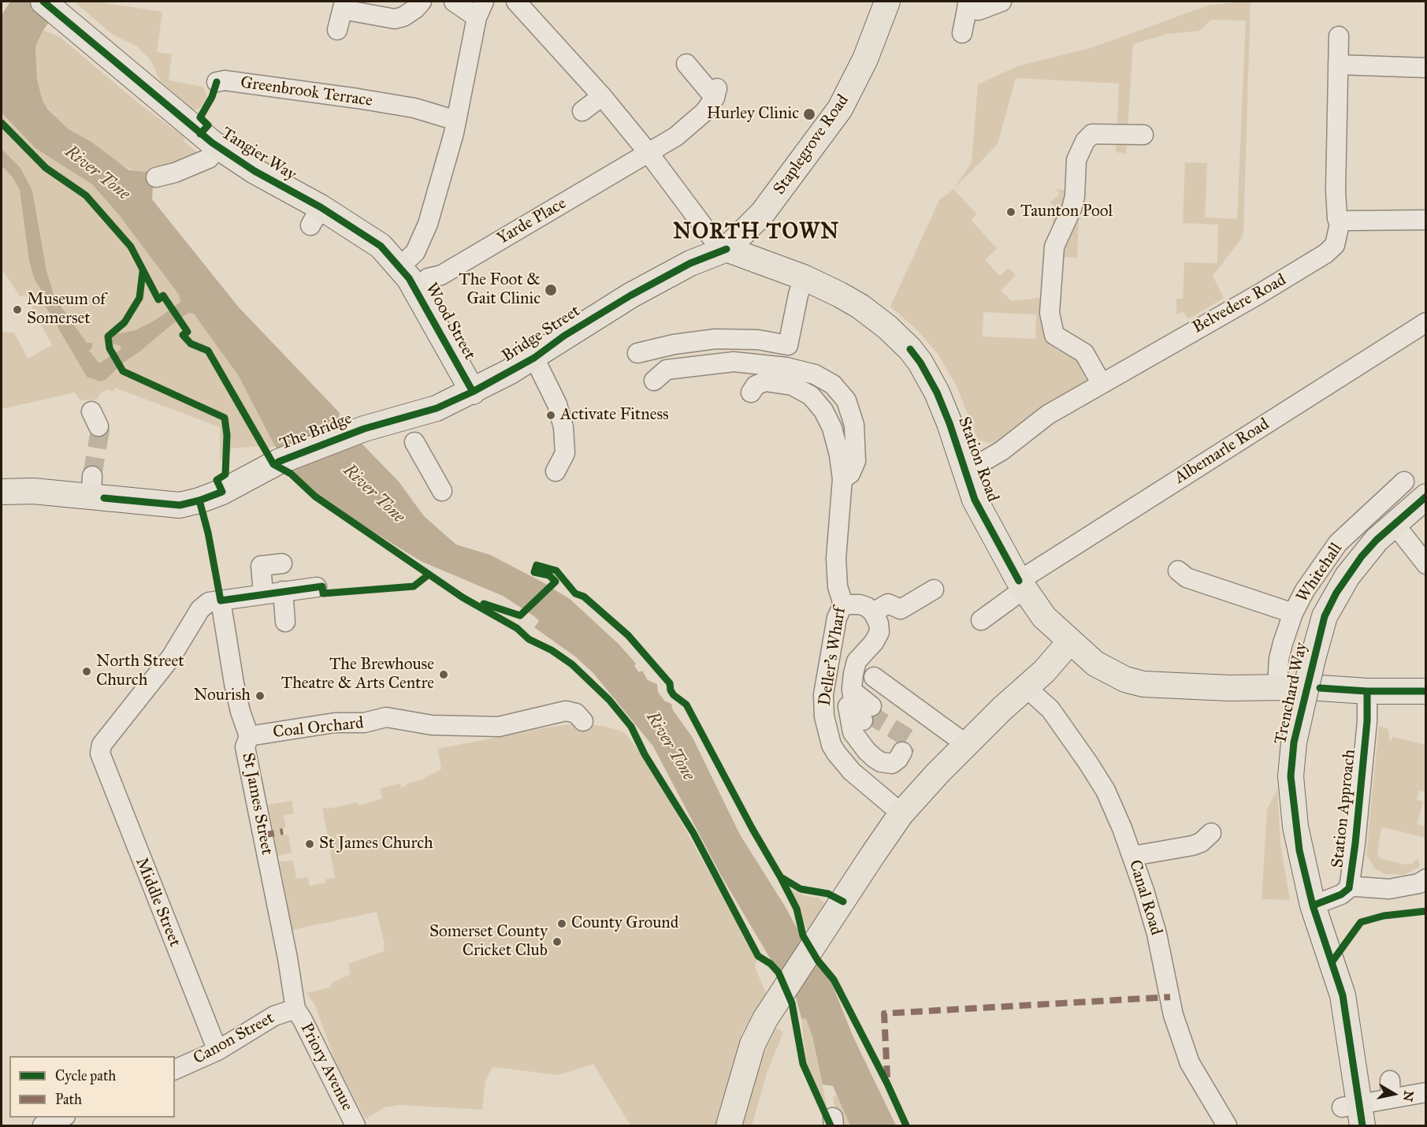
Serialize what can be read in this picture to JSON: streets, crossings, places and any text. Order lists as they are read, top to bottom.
{
  "streets": {
    "main road": [
      "Staplegrove Road",
      "Tangier Way",
      "Wood Street",
      "Bridge Street",
      "The Bridge",
      "Station Road",
      "Trenchard Way"
    ],
    "street": [
      "Greenbrook Terrace",
      "Yarde Place",
      "Belvedere Road",
      "Albemarle Road",
      "Whitehall",
      "Deller's Wharf",
      "Coal Orchard",
      "St James Street",
      "Station Approach",
      "Canal Road",
      "Middle Street",
      "Canon Street",
      "Priory Avenue"
    ]
  },
  "crossings": [
    ["Staplegrove Road", "Bridge Street"],
    ["Staplegrove Road", "Station Road"],
    ["Tangier Way", "Wood Street"],
    ["Yarde Place", "Wood Street"],
    ["Belvedere Road", "Station Road"],
    ["Wood Street", "Bridge Street"],
    ["Bridge Street", "The Bridge"],
    ["Bridge Street", "Station Road"],
    ["Albemarle Road", "Station Road"],
    ["Station Road", "Whitehall"],
    ["Trenchard Way", "Station Approach"],
    ["Coal Orchard", "St James Street"],
    ["St James Street", "Middle Street"],
    ["St James Street", "Canon Street"],
    ["St James Street", "Priory Avenue"],
    ["Middle Street", "Canon Street"],
    ["Canon Street", "Priory Avenue"]
  ],
  "districts": ["NORTH TOWN"],
  "water": ["River Tone"],
  "places": [
    "Hurley Clinic",
    "Taunton Pool",
    "The Foot & Gait Clinic",
    "Museum of Somerset",
    "Activate Fitness",
    "North Street Church",
    "The Brewhouse Theatre & Arts Centre",
    "Nourish",
    "St James Church",
    "County Ground",
    "Somerset County Cricket Club"
  ],
  "legend": ["Cycle path", "Path"],
  "north": "right"
}
